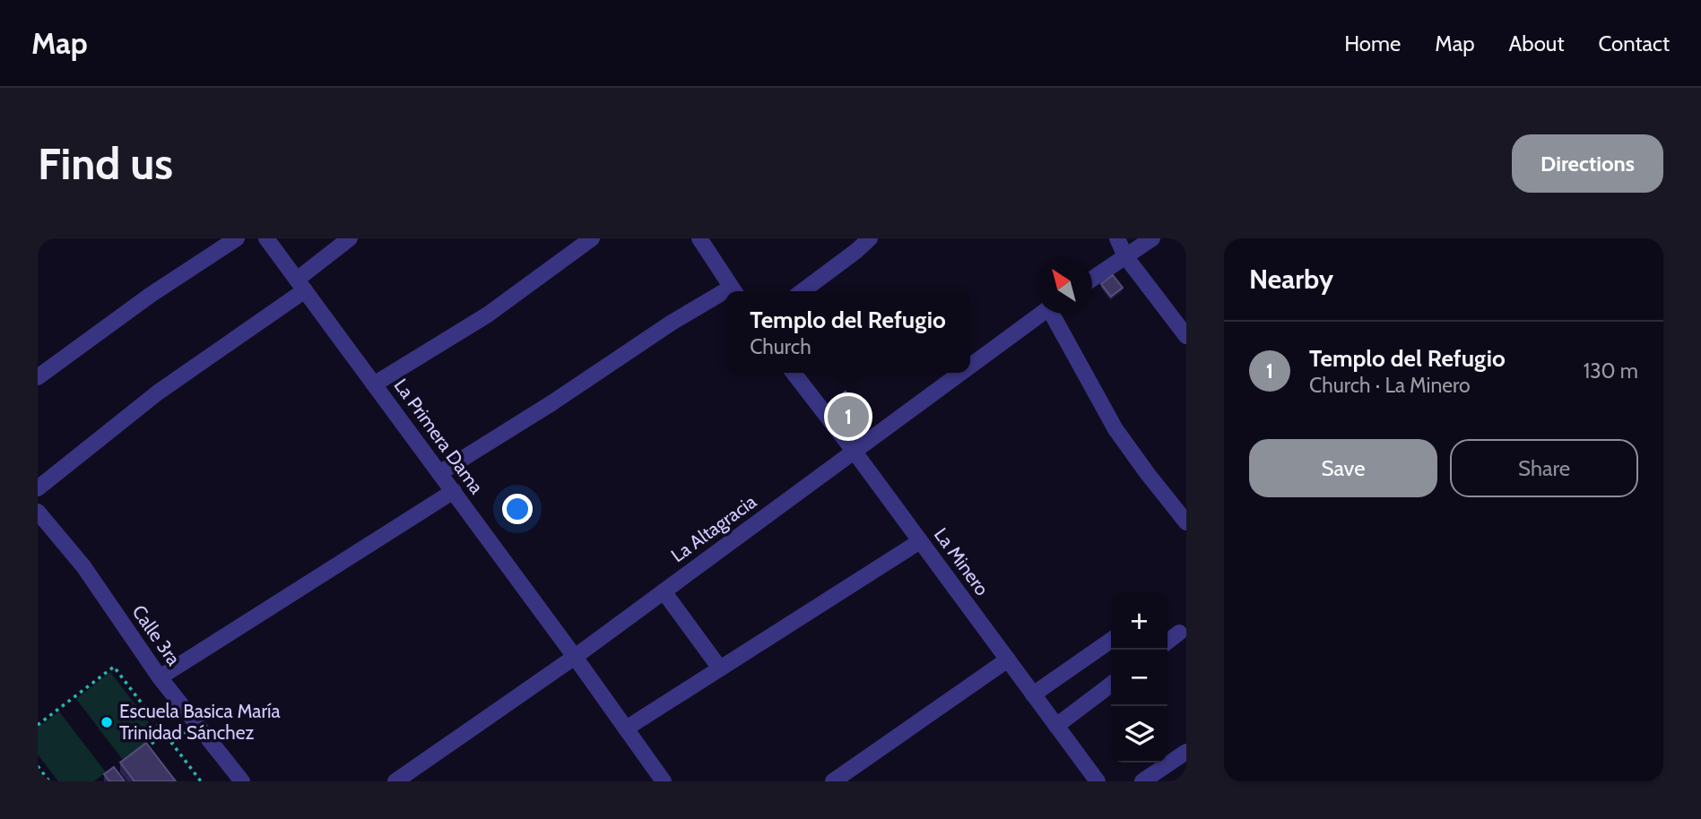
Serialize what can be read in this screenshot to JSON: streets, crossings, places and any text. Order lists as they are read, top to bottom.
{
  "streets": {
    "street": [
      "La Primera Dama",
      "La Altagracia",
      "La Minero",
      "Calle 3ra"
    ]
  },
  "crossings": [
    ["La Primera Dama", "La Altagracia"],
    ["La Altagracia", "La Minero"]
  ],
  "places": ["Escuela Basica María Trinidad Sánchez"],
  "north": "top left",
  "page": {
    "header": "Map",
    "nav": [
      "Home",
      "Map",
      "About",
      "Contact"
    ],
    "buttons": [
      "Directions",
      ["Save", "Share"]
    ],
    "title": "Find us",
    "heading": "Nearby",
    "popup": ["Templo del Refugio", "Church"],
    "list": [
      {
        "mark": "1",
        "name": "Templo del Refugio",
        "note": "Church · La Minero",
        "value": "130 m"
      }
    ],
    "pins": "1",
    "map_buttons": ["+", "−"]
  }
}
